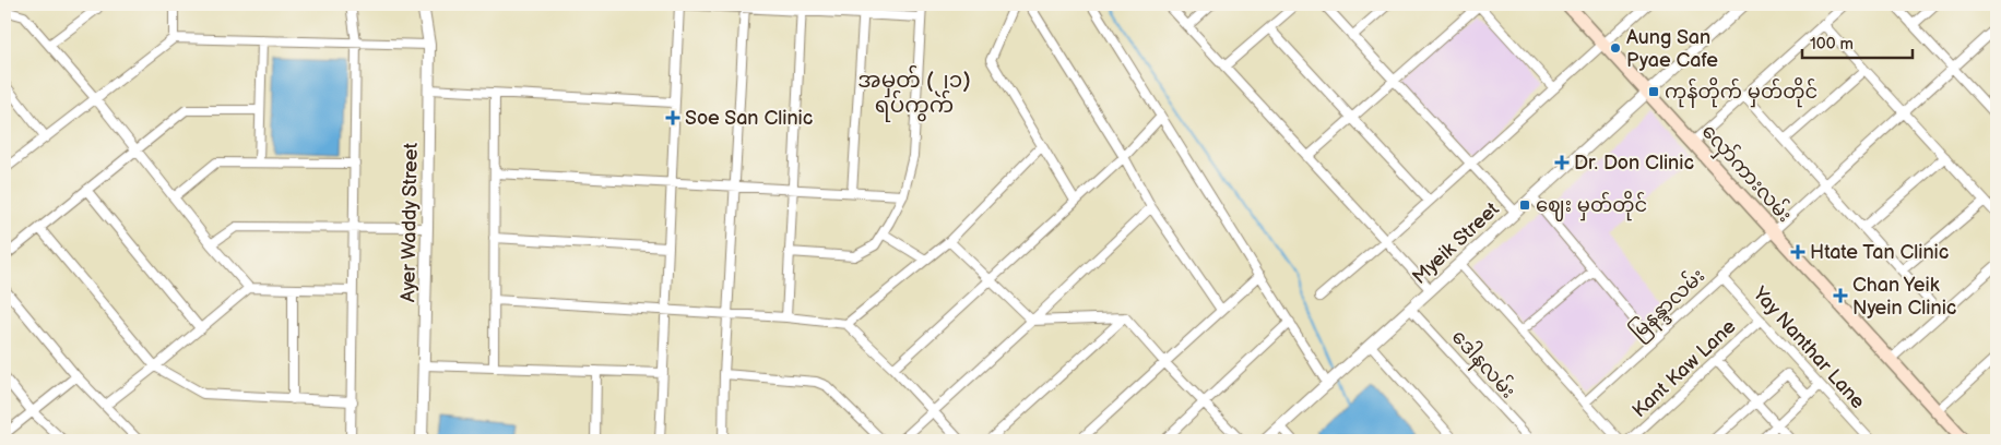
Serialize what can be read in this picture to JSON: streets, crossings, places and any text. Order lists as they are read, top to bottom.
{
  "streets": {
    "main road": ["လှော်ကားလမ်း"],
    "street": [
      "Ayer Waddy Street",
      "Myeik Street",
      "မြနန္ဒာလမ်း",
      "Yay Nanthar Lane",
      "ဒေါနလမ်း",
      "Kant Kaw Lane"
    ]
  },
  "crossings": [
    ["လှော်ကားလမ်း", "Myeik Street"],
    ["လှော်ကားလမ်း", "မြနန္ဒာလမ်း"],
    ["Myeik Street", "ဒေါနလမ်း"],
    ["မြနန္ဒာလမ်း", "Yay Nanthar Lane"],
    ["Yay Nanthar Lane", "Kant Kaw Lane"]
  ],
  "districts": ["အမှတ် (၂၁) ရပ်ကွက်"],
  "places": {
    "other": ["Aung San Pyae Cafe"],
    "transit": ["ကုန်တိုက် မှတ်တိုင်", "ဈေး မှတ်တိုင်"],
    "health": [
      "Soe San Clinic",
      "Dr. Don Clinic",
      "Htate Tan Clinic",
      "Chan Yeik Nyein Clinic"
    ]
  },
  "scale_bar": "100 m"
}
